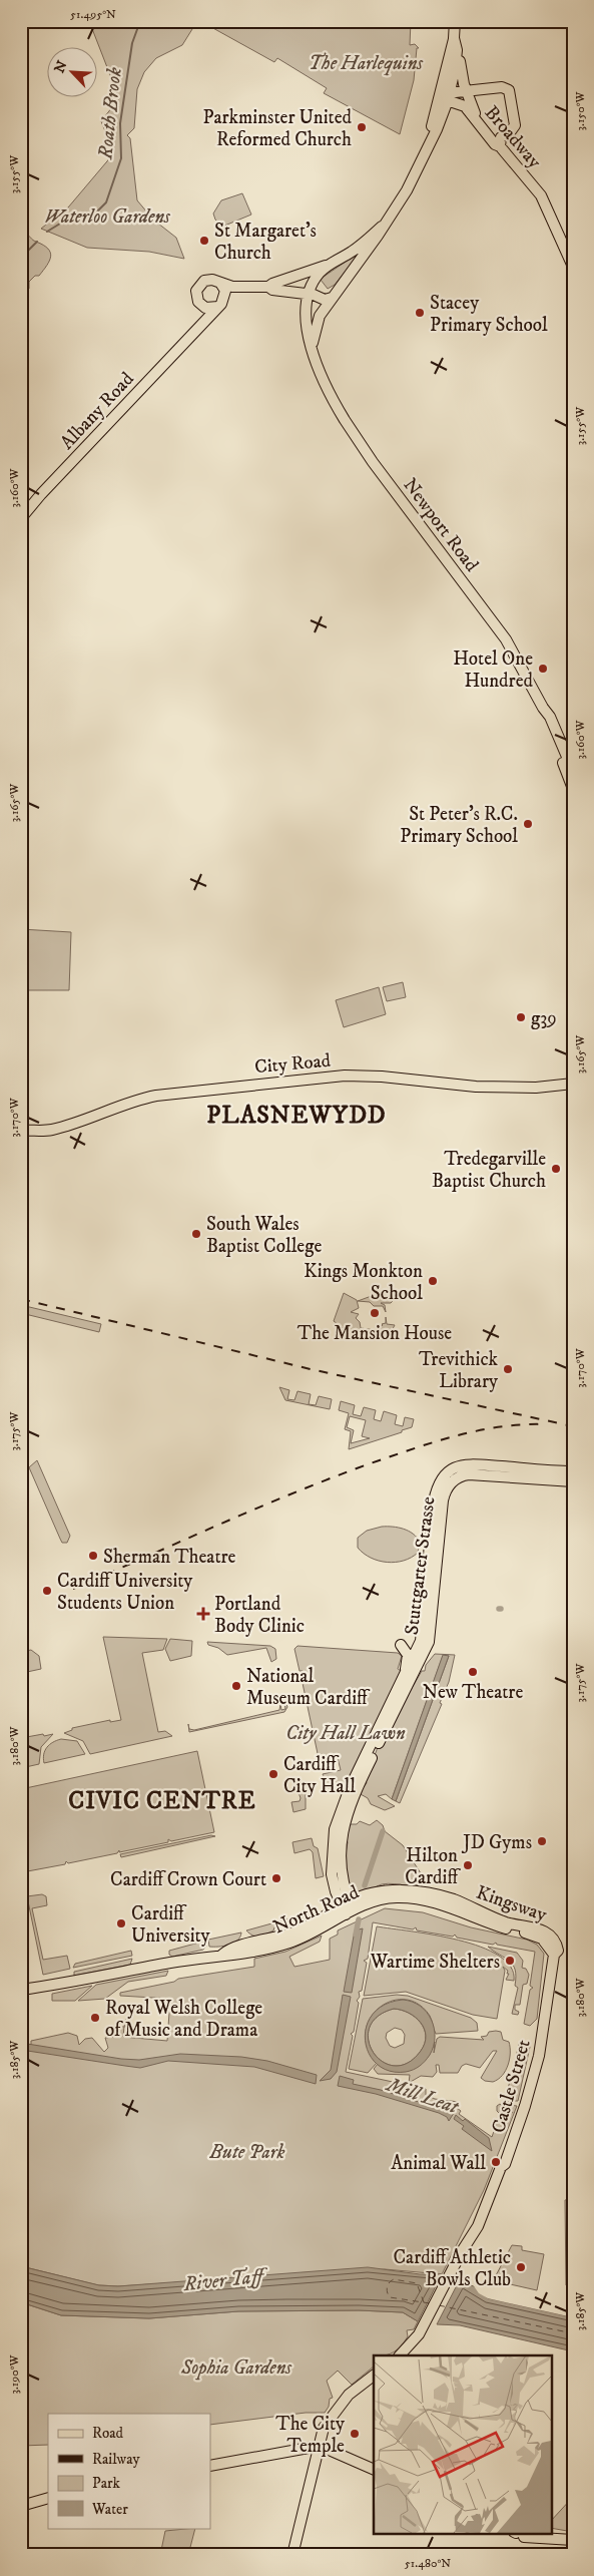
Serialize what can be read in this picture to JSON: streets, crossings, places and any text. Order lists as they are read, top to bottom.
{
  "streets": {
    "main road": [
      "Broadway",
      "Albany Road",
      "Newport Road",
      "City Road",
      "Stuttgarter Strasse",
      "Kingsway",
      "North Road",
      "Castle Street"
    ]
  },
  "crossings": [
    ["Broadway", "Newport Road"],
    ["Albany Road", "Newport Road"],
    ["Kingsway", "North Road"],
    ["Kingsway", "Castle Street"]
  ],
  "districts": ["PLASNEWYDD", "CIVIC CENTRE"],
  "water": ["Roath Brook", "Mill Leat", "River Taff"],
  "parks": [
    "The Harlequins",
    "Waterloo Gardens",
    "City Hall Lawn",
    "Bute Park",
    "Sophia Gardens"
  ],
  "places": {
    "other": [
      "Parkminster United Reformed Church",
      "St Margaret's Church",
      "Stacey Primary School",
      "Hotel One Hundred",
      "St Peter's R.C. Primary School",
      "g39",
      "Tredegarville Baptist Church",
      "South Wales Baptist College",
      "Kings Monkton School",
      "The Mansion House",
      "Trevithick Library",
      "Sherman Theatre",
      "Cardiff University Students Union",
      "New Theatre",
      "National Museum Cardiff",
      "Cardiff City Hall",
      "JD Gyms",
      "Hilton Cardiff",
      "Cardiff Crown Court",
      "Cardiff University",
      "Wartime Shelters",
      "Royal Welsh College of Music and Drama",
      "Animal Wall",
      "Cardiff Athletic Bowls Club",
      "The City Temple"
    ],
    "health": ["Portland Body Clinic"]
  },
  "legend": [
    "Road",
    "Railway",
    "Park",
    "Water"
  ],
  "north": "top left",
  "coordinates": [
    "51.495°N",
    "3.150°W",
    "3.155°W",
    "3.160°W",
    "3.165°W",
    "3.170°W",
    "3.175°W",
    "3.180°W",
    "3.185°W",
    "3.190°W",
    "51.480°N"
  ]
}
